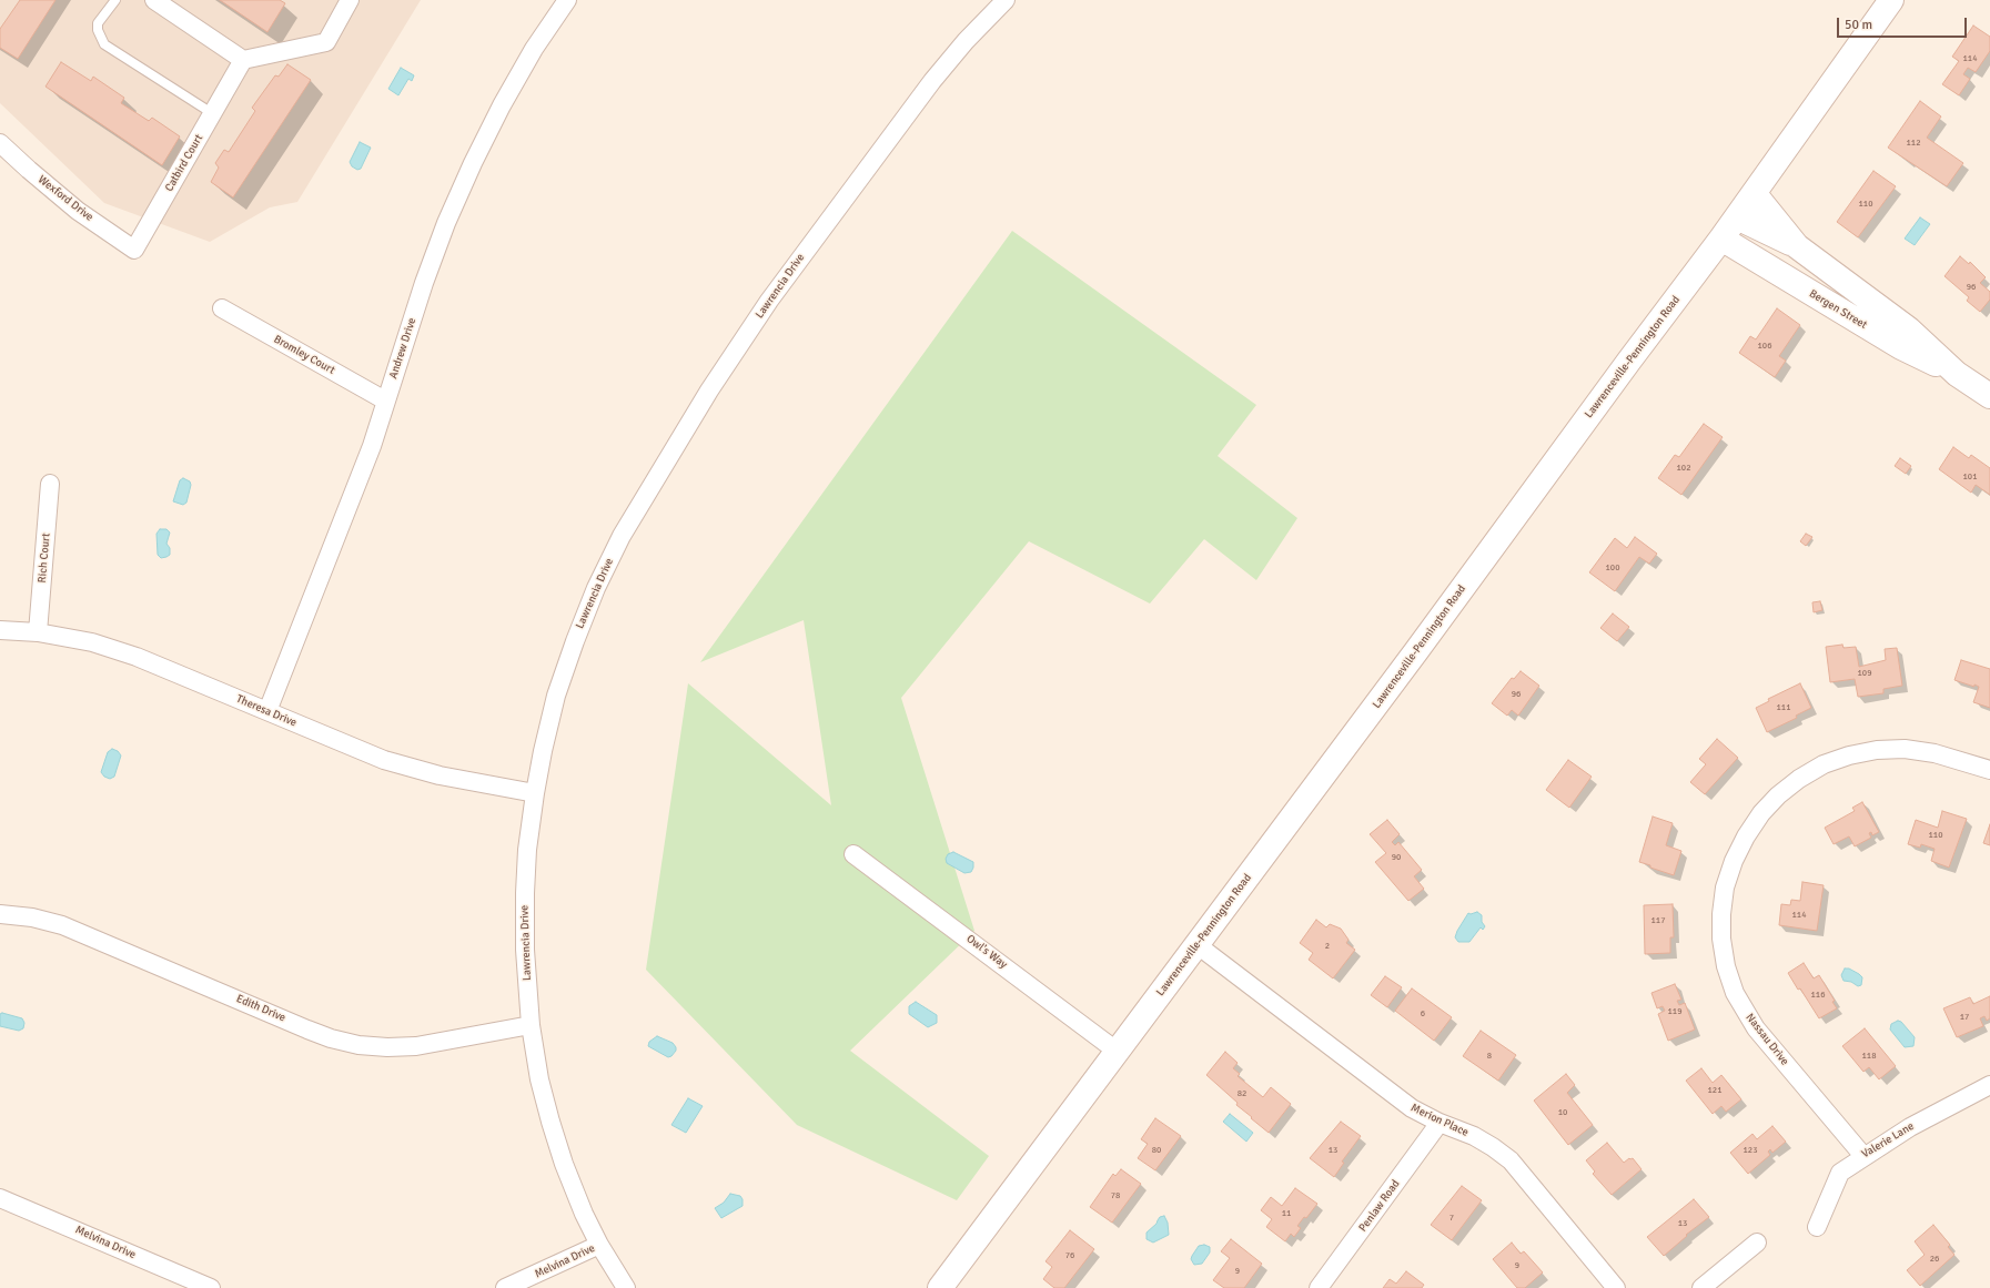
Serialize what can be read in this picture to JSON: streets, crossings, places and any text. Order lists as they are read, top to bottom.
{
  "streets": {
    "street": [
      "Catbird Court",
      "Wexford Drive",
      "Lawrencia Drive",
      "Bergen Street",
      "Andrew Drive",
      "Bromley Court",
      "Lawrenceville-Pennington Road",
      "Rich Court",
      "Theresa Drive",
      "Owl's Way",
      "Edith Drive",
      "Nassau Drive",
      "Merion Place",
      "Valerie Lane",
      "Penlaw Road",
      "Melvina Drive"
    ]
  },
  "crossings": [
    ["Catbird Court", "Wexford Drive"],
    ["Lawrencia Drive", "Theresa Drive"],
    ["Lawrencia Drive", "Edith Drive"],
    ["Lawrencia Drive", "Melvina Drive"],
    ["Bergen Street", "Lawrenceville-Pennington Road"],
    ["Andrew Drive", "Bromley Court"],
    ["Andrew Drive", "Theresa Drive"],
    ["Lawrenceville-Pennington Road", "Owl's Way"],
    ["Lawrenceville-Pennington Road", "Merion Place"],
    ["Rich Court", "Theresa Drive"],
    ["Nassau Drive", "Valerie Lane"],
    ["Merion Place", "Penlaw Road"]
  ],
  "house_numbers": [
    "114",
    "112",
    "110",
    "96",
    "106",
    "102",
    "101",
    "100",
    "109",
    "96",
    "111",
    "110",
    "90",
    "114",
    "117",
    "2",
    "116",
    "119",
    "6",
    "17",
    "8",
    "118",
    "121",
    "82",
    "10",
    "80",
    "13",
    "123",
    "78",
    "11",
    "7",
    "13",
    "76",
    "26",
    "9",
    "9"
  ],
  "scale_bar": "50 m"
}
